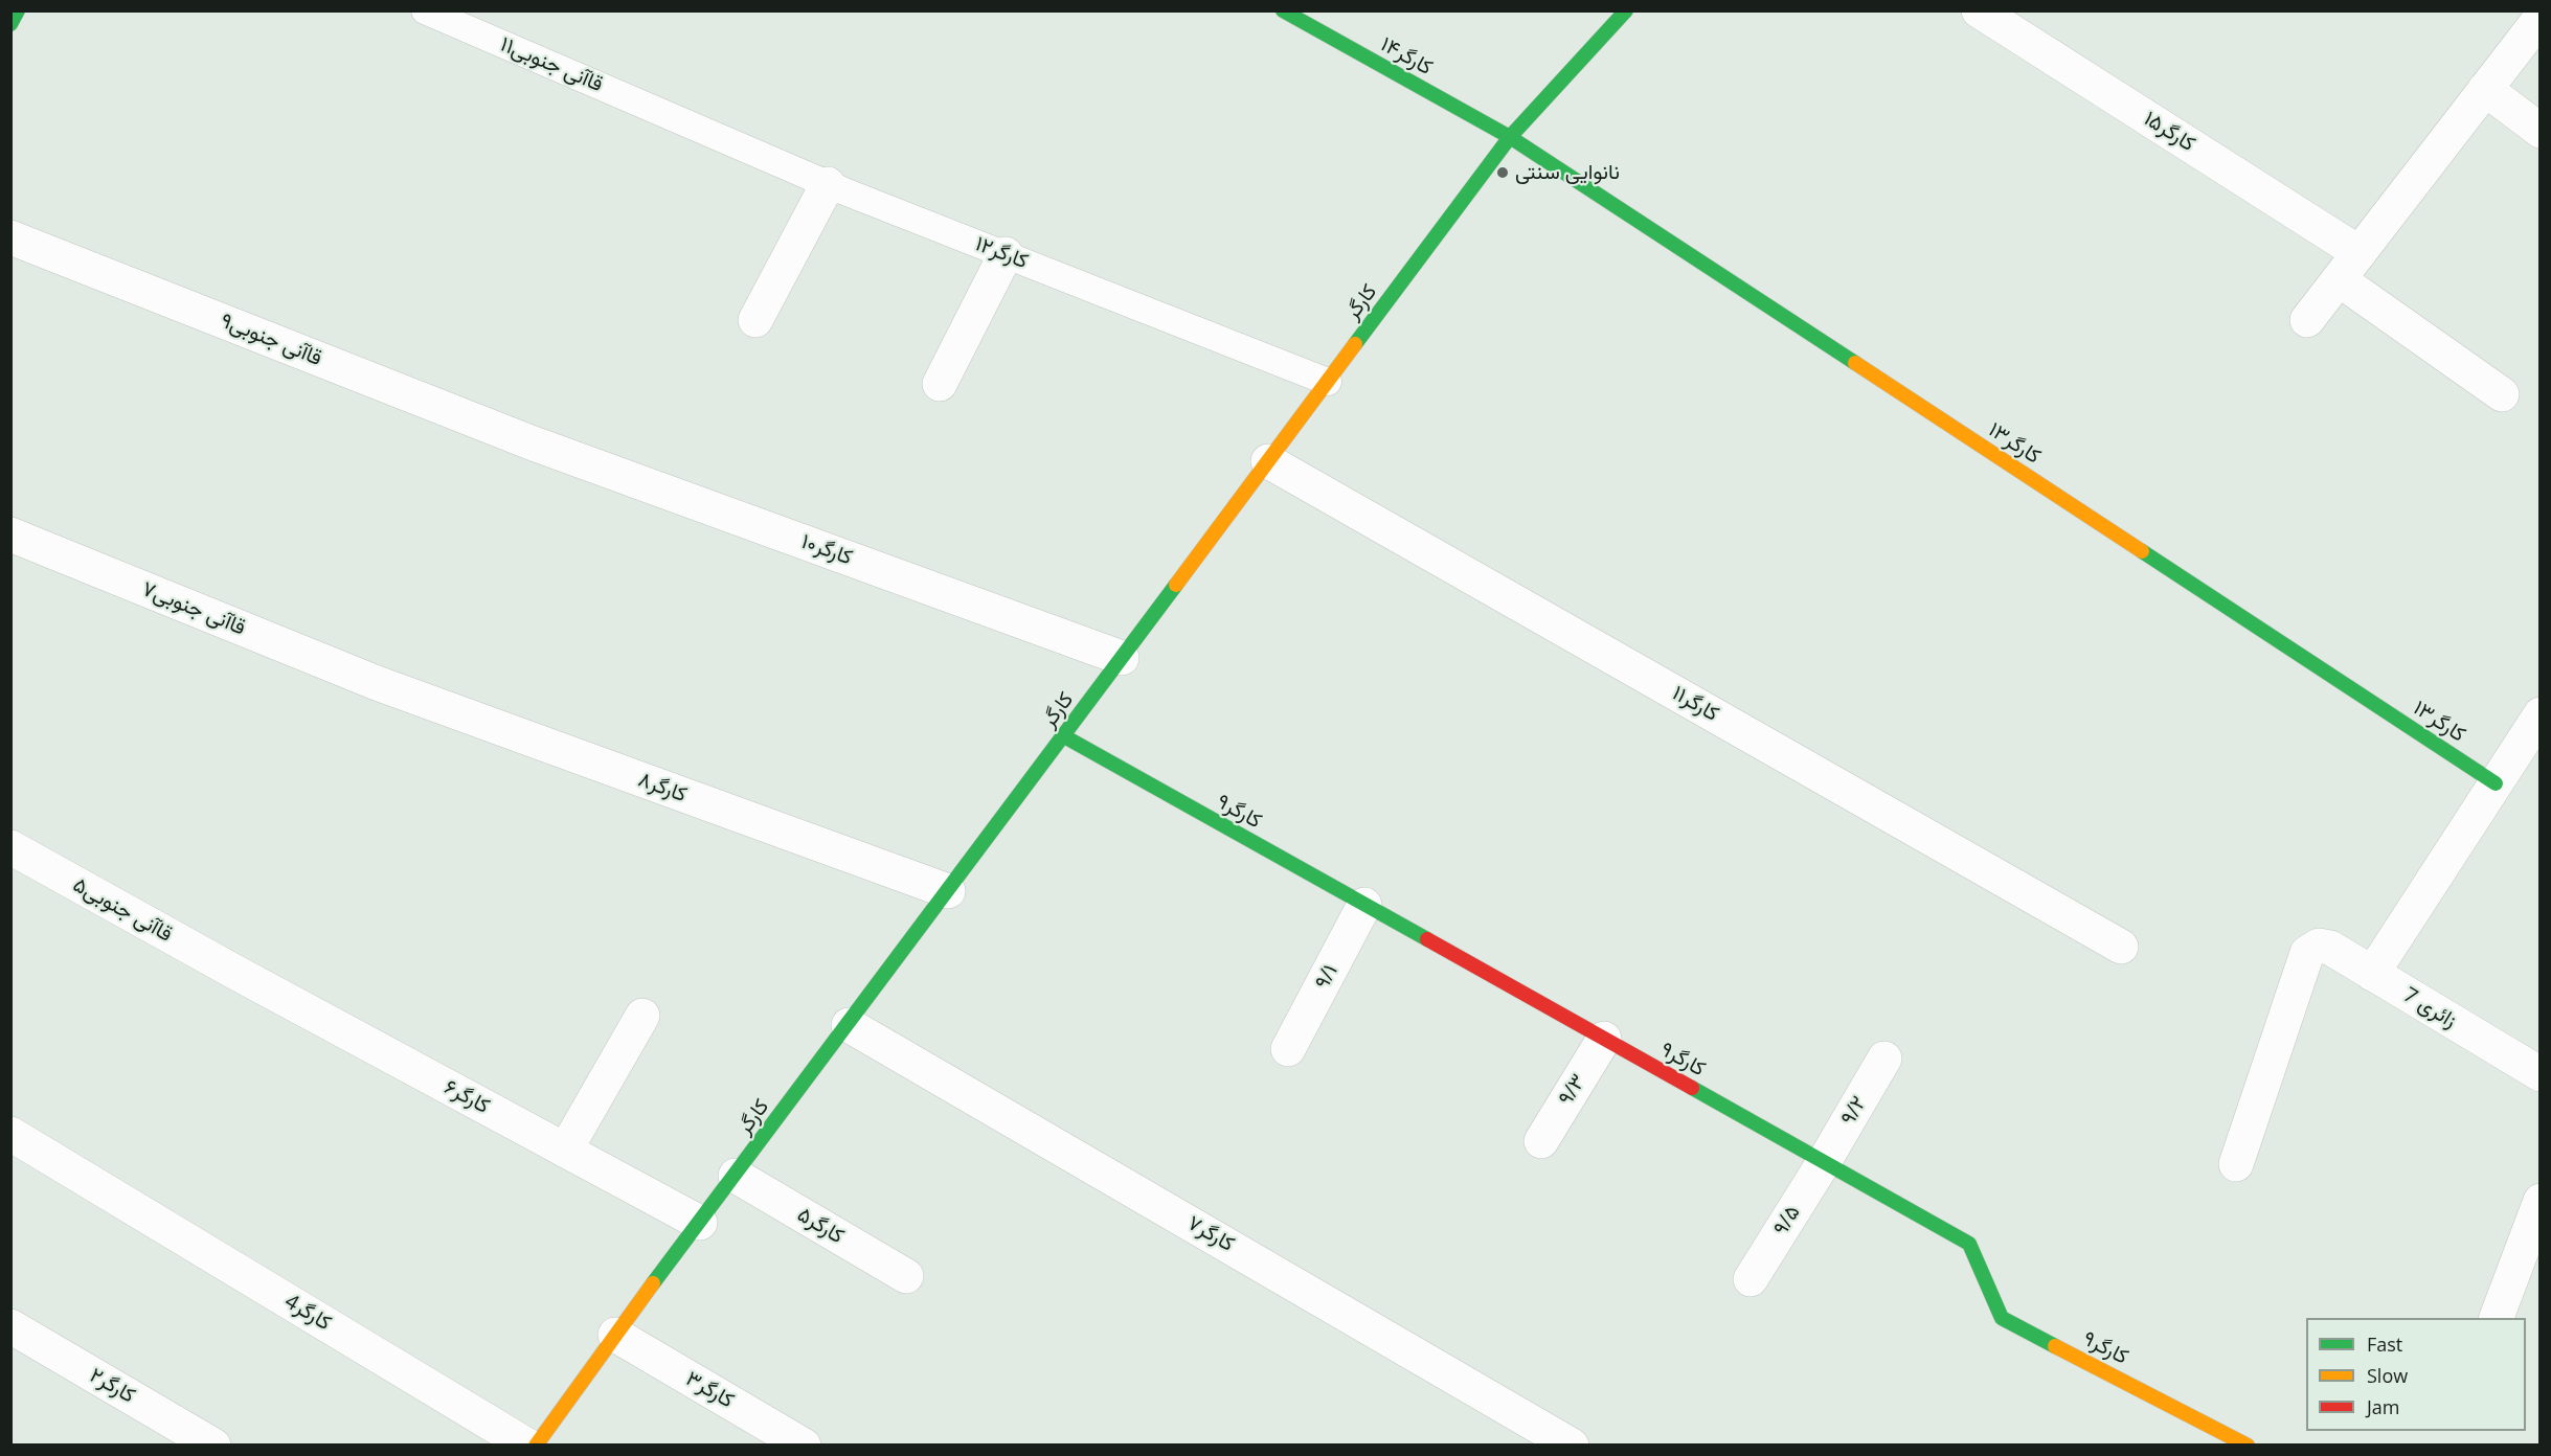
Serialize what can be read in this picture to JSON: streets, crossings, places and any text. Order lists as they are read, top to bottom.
{
  "streets": {
    "street": [
      "کارگر۱۴",
      "کارگر۱۵",
      "کارگر",
      "قاآنی جنوبی۹",
      "کارگر۱۳",
      "کارگر۱۰",
      "قاآنی جنوبی۷",
      "کارگر۱۱",
      "کارگر۸",
      "کارگر۹",
      "قاآنی جنوبی۵",
      "۹/۱",
      "زائری 7",
      "۹/۳",
      "کارگر۶",
      "۹/۲",
      "۹/۵",
      "کارگر۵",
      "کارگر۷",
      "4کارگر",
      "کارگر۲",
      "کارگر۳"
    ],
    "lane": ["قاآنی جنوبی۱۱", "کارگر۱۲"]
  },
  "crossings": [
    ["کارگر۱۴", "کارگر"],
    ["کارگر۱۴", "کارگر۱۳"],
    ["قاآنی جنوبی۱۱", "کارگر۱۲"],
    ["کارگر۱۲", "کارگر"],
    ["کارگر", "کارگر۱۳"],
    ["کارگر", "کارگر۱۰"],
    ["کارگر", "کارگر۱۱"],
    ["کارگر", "کارگر۸"],
    ["کارگر", "کارگر۹"],
    ["کارگر", "کارگر۶"],
    ["کارگر", "کارگر۵"],
    ["کارگر", "کارگر۷"],
    ["کارگر", "کارگر۳"],
    ["قاآنی جنوبی۹", "کارگر۱۰"],
    ["قاآنی جنوبی۷", "کارگر۸"],
    ["کارگر۹", "۹/۱"],
    ["کارگر۹", "۹/۳"],
    ["کارگر۹", "۹/۲"],
    ["کارگر۹", "۹/۵"],
    ["قاآنی جنوبی۵", "کارگر۶"],
    ["۹/۲", "۹/۵"]
  ],
  "places": ["نانوایی سنتی"],
  "legend": ["Fast", "Slow", "Jam"]
}
